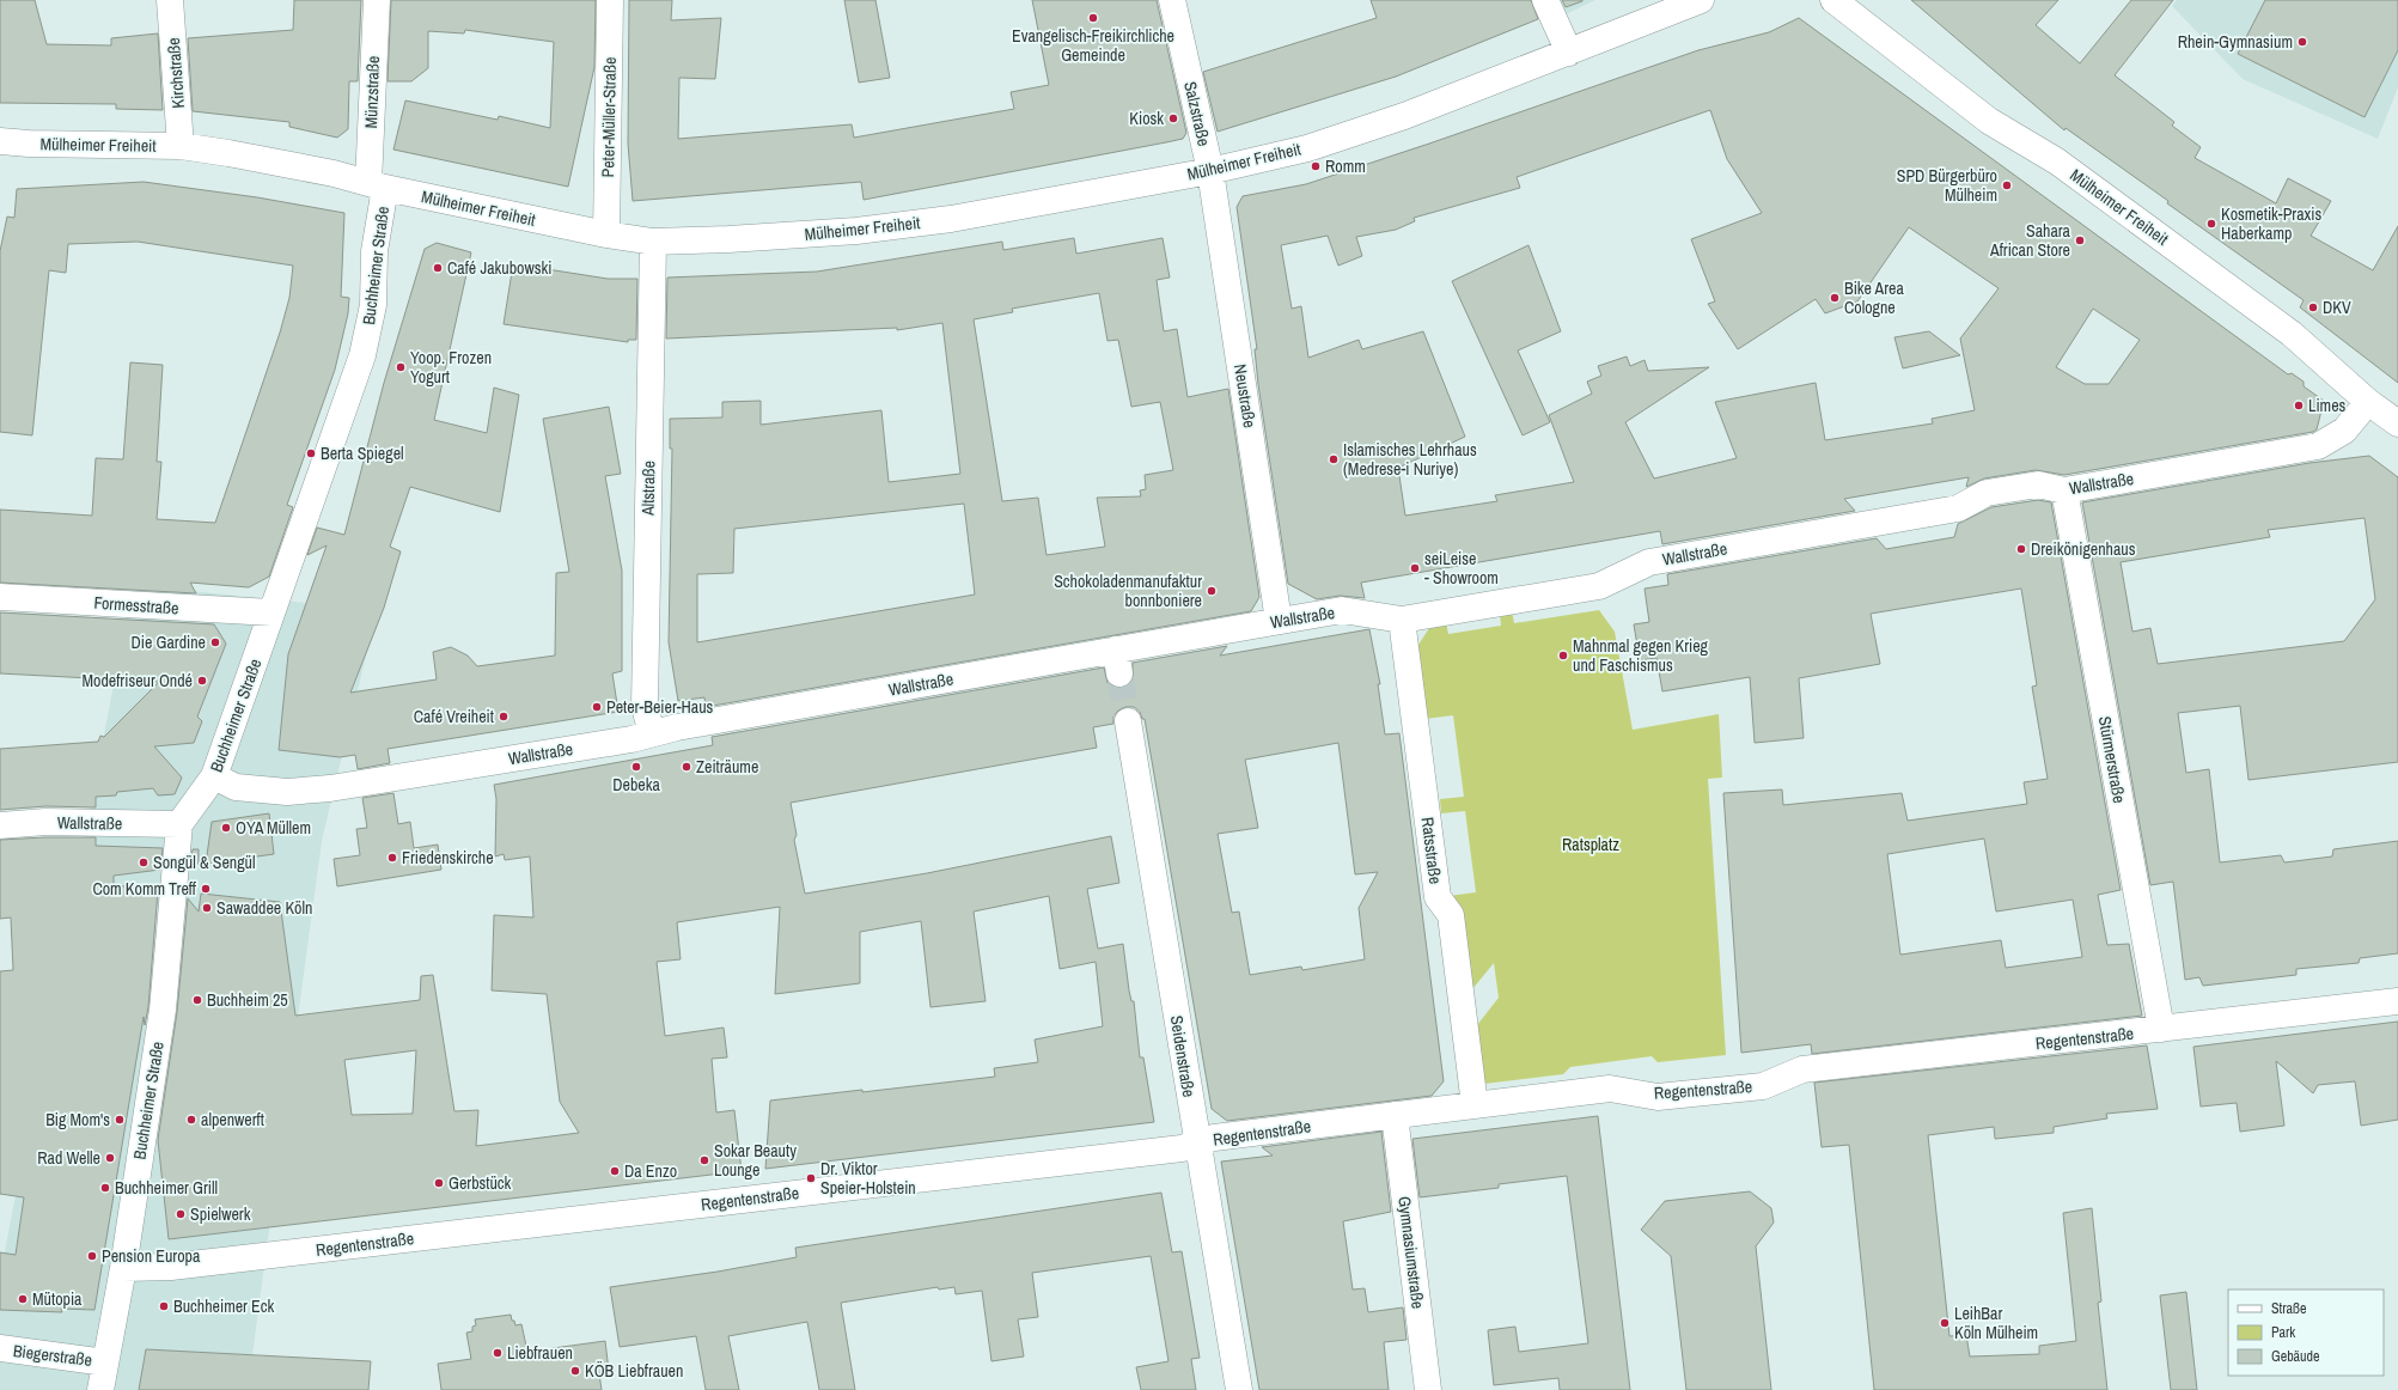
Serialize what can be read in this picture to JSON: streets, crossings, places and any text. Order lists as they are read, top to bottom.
{
  "streets": {
    "street": [
      "Kirchstraße",
      "Münzstraße",
      "Salzstraße",
      "Peter-Müller-Straße",
      "Mülheimer Freiheit",
      "Buchheimer Straße",
      "Neustraße",
      "Wallstraße",
      "Altstraße",
      "Formesstraße",
      "Stürmerstraße",
      "Ratsstraße",
      "Regentenstraße",
      "Seidenstraße",
      "Gymnasiumstraße",
      "Biegerstraße"
    ]
  },
  "crossings": [
    ["Kirchstraße", "Mülheimer Freiheit"],
    ["Münzstraße", "Mülheimer Freiheit"],
    ["Münzstraße", "Buchheimer Straße"],
    ["Salzstraße", "Mülheimer Freiheit"],
    ["Salzstraße", "Neustraße"],
    ["Peter-Müller-Straße", "Mülheimer Freiheit"],
    ["Mülheimer Freiheit", "Buchheimer Straße"],
    ["Mülheimer Freiheit", "Neustraße"],
    ["Mülheimer Freiheit", "Wallstraße"],
    ["Mülheimer Freiheit", "Altstraße"],
    ["Buchheimer Straße", "Wallstraße"],
    ["Buchheimer Straße", "Formesstraße"],
    ["Buchheimer Straße", "Regentenstraße"],
    ["Buchheimer Straße", "Biegerstraße"],
    ["Neustraße", "Wallstraße"],
    ["Wallstraße", "Altstraße"],
    ["Wallstraße", "Stürmerstraße"],
    ["Wallstraße", "Ratsstraße"],
    ["Stürmerstraße", "Regentenstraße"],
    ["Ratsstraße", "Regentenstraße"],
    ["Regentenstraße", "Seidenstraße"],
    ["Regentenstraße", "Gymnasiumstraße"]
  ],
  "parks": ["Ratsplatz"],
  "places": [
    "Evangelisch-Freikirchliche Gemeinde",
    "Rhein-Gymnasium",
    "Kiosk",
    "Romm",
    "SPD Bürgerbüro Mülheim",
    "Kosmetik-Praxis Haberkamp",
    "Sahara African Store",
    "Café Jakubowski",
    "Bike Area Cologne",
    "DKV",
    "Yoop. Frozen Yogurt",
    "Limes",
    "Berta Spiegel",
    "Islamisches Lehrhaus (Medrese-i Nuriye)",
    "Dreikönigenhaus",
    "seiLeise - Showroom",
    "Schokoladenmanufaktur bonnboniere",
    "Die Gardine",
    "Mahnmal gegen Krieg und Faschismus",
    "Modefriseur Ondé",
    "Peter-Beier-Haus",
    "Café Vreiheit",
    "Debeka",
    "Zeiträume",
    "OYA Müllem",
    "Friedenskirche",
    "Songül & Sengül",
    "Com Komm Treff",
    "Sawaddee Köln",
    "Buchheim 25",
    "Big Mom's",
    "alpenwerft",
    "Rad Welle",
    "Sokar Beauty Lounge",
    "Da Enzo",
    "Dr. Viktor Speier-Holstein",
    "Gerbstück",
    "Buchheimer Grill",
    "Spielwerk",
    "Pension Europa",
    "Mütopia",
    "Buchheimer Eck",
    "LeihBar Köln Mülheim",
    "Liebfrauen",
    "KÖB Liebfrauen"
  ],
  "legend": ["Straße", "Park", "Gebäude"]
}
